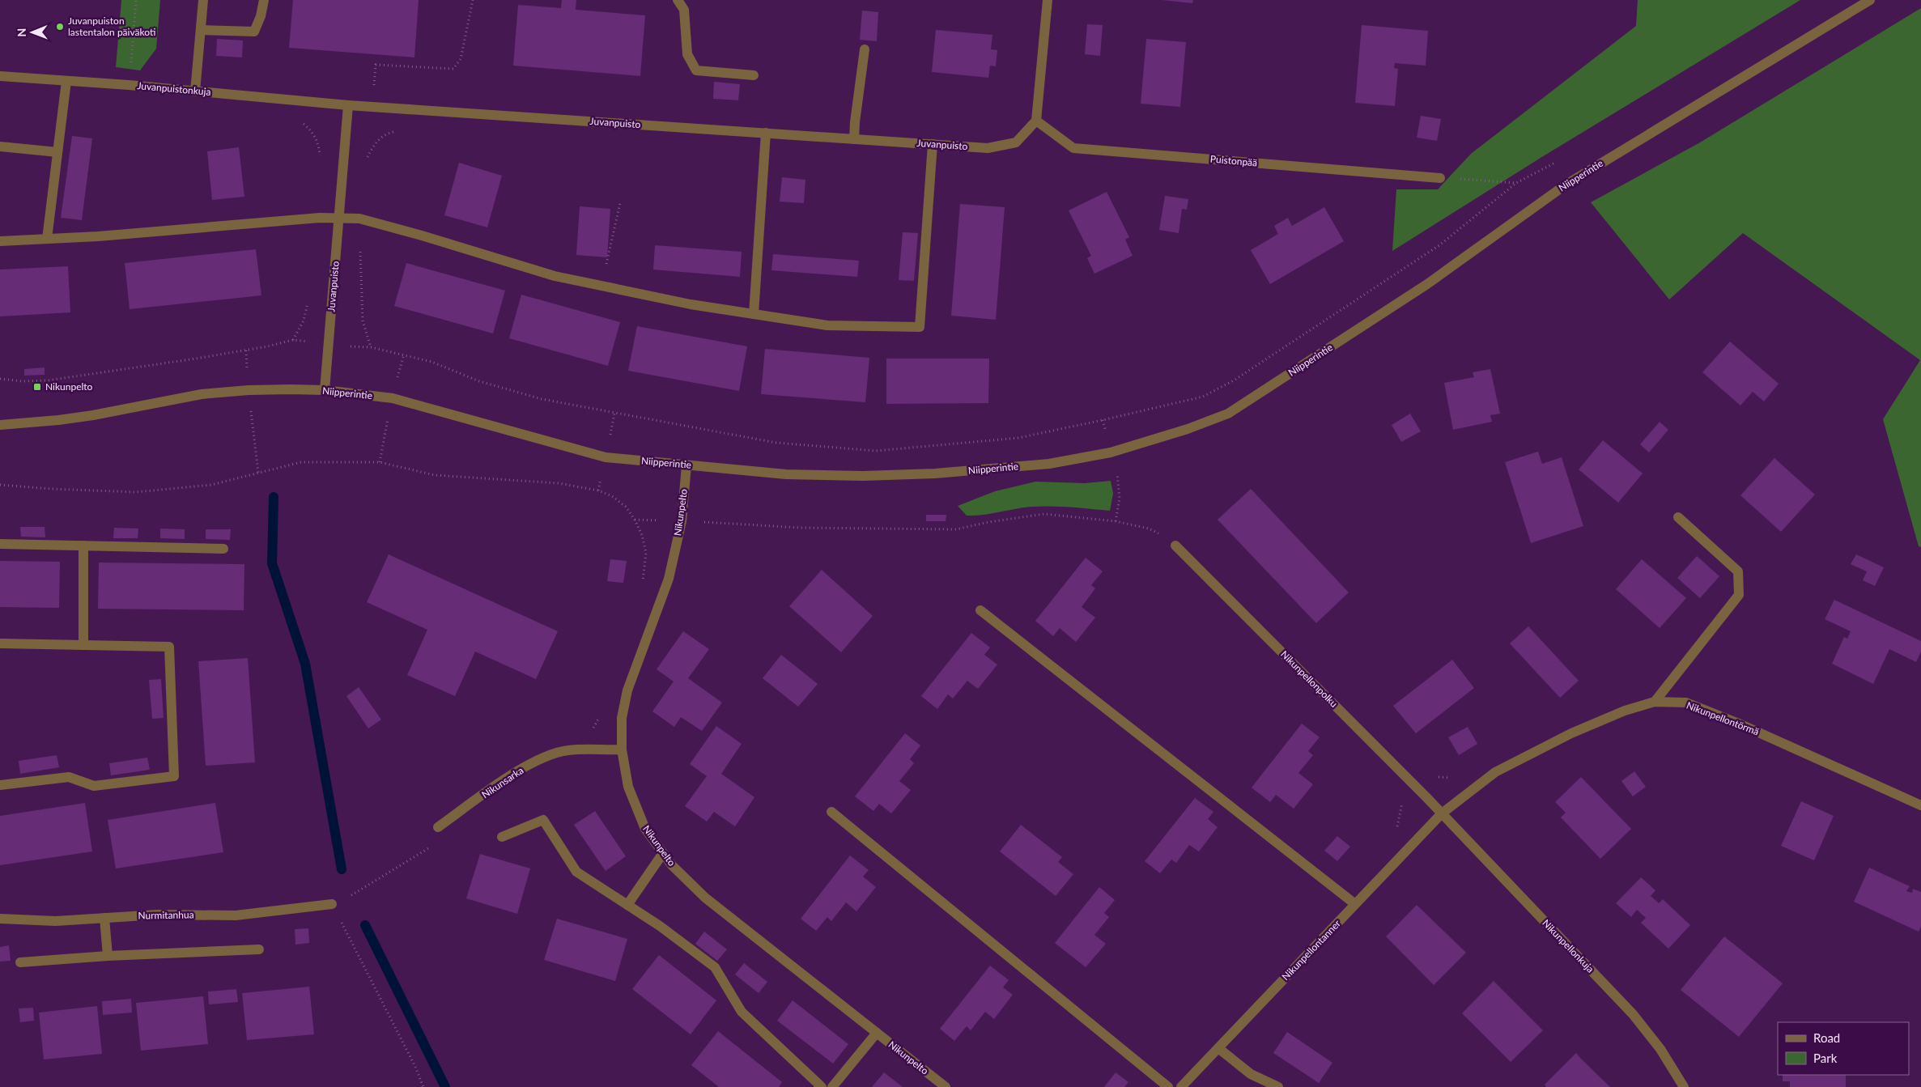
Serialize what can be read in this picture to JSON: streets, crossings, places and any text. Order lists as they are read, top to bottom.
{
  "streets": {
    "street": [
      "Juvanpuistonkuja",
      "Juvanpuisto",
      "Puistonpää",
      "Niipperintie",
      "Nikunpelto",
      "Nikunpellonpolku",
      "Nikunpellontörmä",
      "Nikunsarka",
      "Nurmitanhua",
      "Nikunpellonkuja",
      "Nikunpellontanner"
    ]
  },
  "crossings": [
    ["Juvanpuistonkuja", "Juvanpuisto"],
    ["Juvanpuisto", "Puistonpää"],
    ["Juvanpuisto", "Niipperintie"],
    ["Niipperintie", "Nikunpelto"],
    ["Nikunpelto", "Nikunsarka"],
    ["Nikunpellonpolku", "Nikunpellontörmä"],
    ["Nikunpellonpolku", "Nikunpellonkuja"],
    ["Nikunpellonpolku", "Nikunpellontanner"],
    ["Nikunpellontörmä", "Nikunpellonkuja"],
    ["Nikunpellontörmä", "Nikunpellontanner"],
    ["Nikunpellonkuja", "Nikunpellontanner"]
  ],
  "places": {
    "other": ["Juvanpuiston lastentalon päiväkoti"],
    "transit": ["Nikunpelto"]
  },
  "legend": ["Road", "Park"],
  "north": "left"
}
